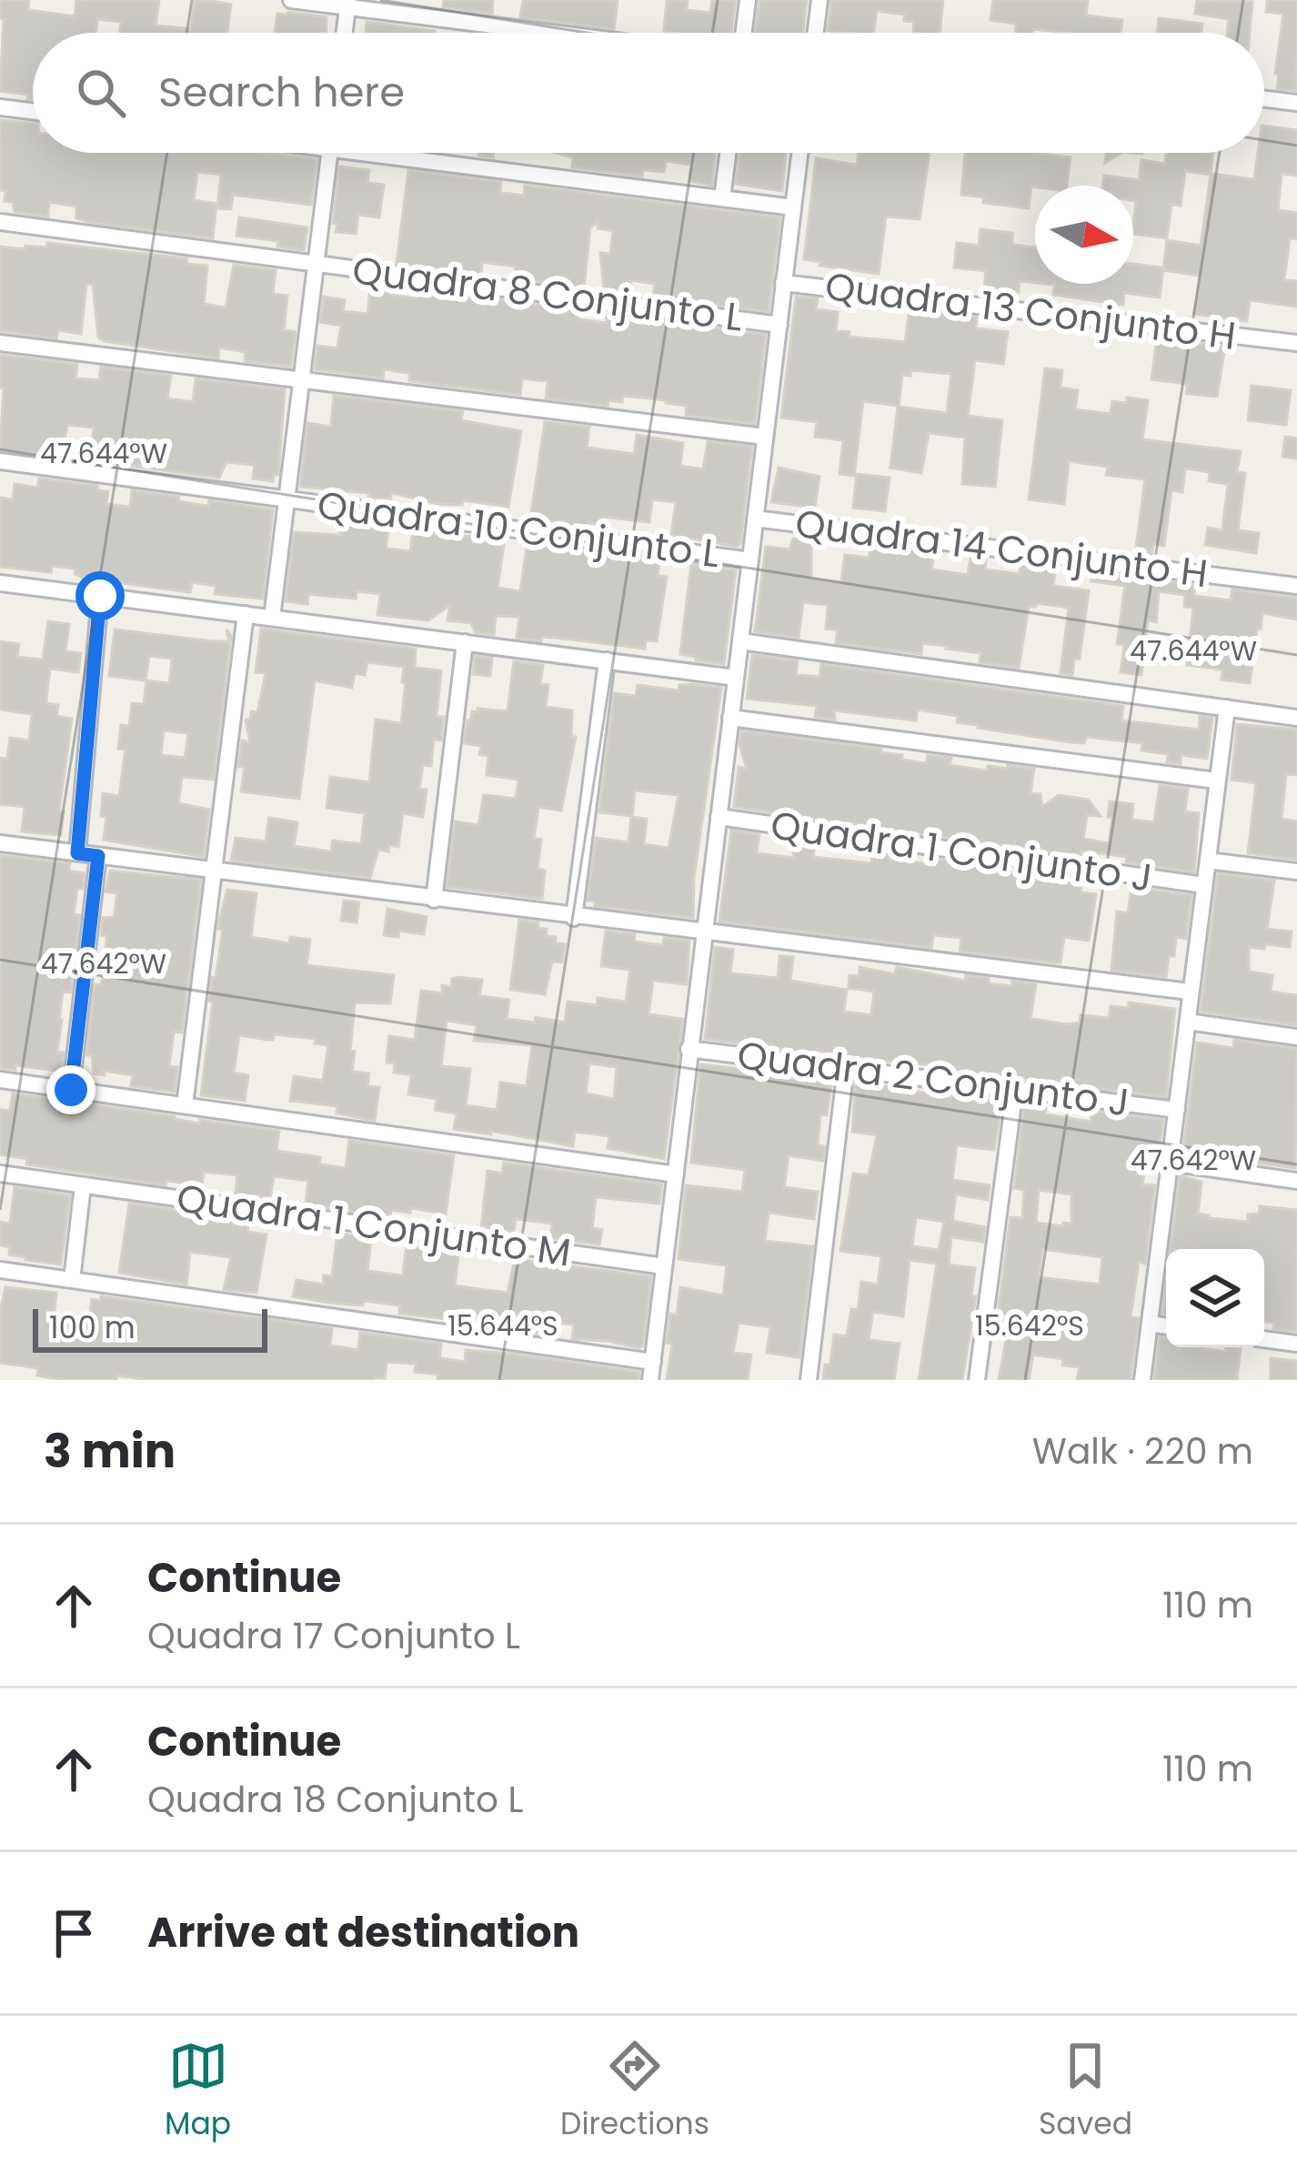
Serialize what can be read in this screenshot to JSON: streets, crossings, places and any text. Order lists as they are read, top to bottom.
{
  "streets": {
    "street": [
      "Quadra 8 Conjunto L",
      "Quadra 13 Conjunto H",
      "Quadra 10 Conjunto L",
      "Quadra 14 Conjunto H",
      "Quadra 1 Conjunto J",
      "Quadra 2 Conjunto J",
      "Quadra 1 Conjunto M"
    ]
  },
  "scale_bar": "100 m",
  "north": "right",
  "page": {
    "search": "Search here",
    "scale": "100 m",
    "heading": ["3 min", "Walk · 220 m"],
    "list": [
      ["Continue", "Quadra 17 Conjunto L", "110 m"],
      ["Continue", "Quadra 18 Conjunto L", "110 m"],
      "Arrive at destination"
    ],
    "nav": ["Map", "Directions", "Saved"]
  },
  "coordinates": [
    "47.644°W",
    "47.642°W",
    "15.644°S",
    "15.642°S"
  ]
}
